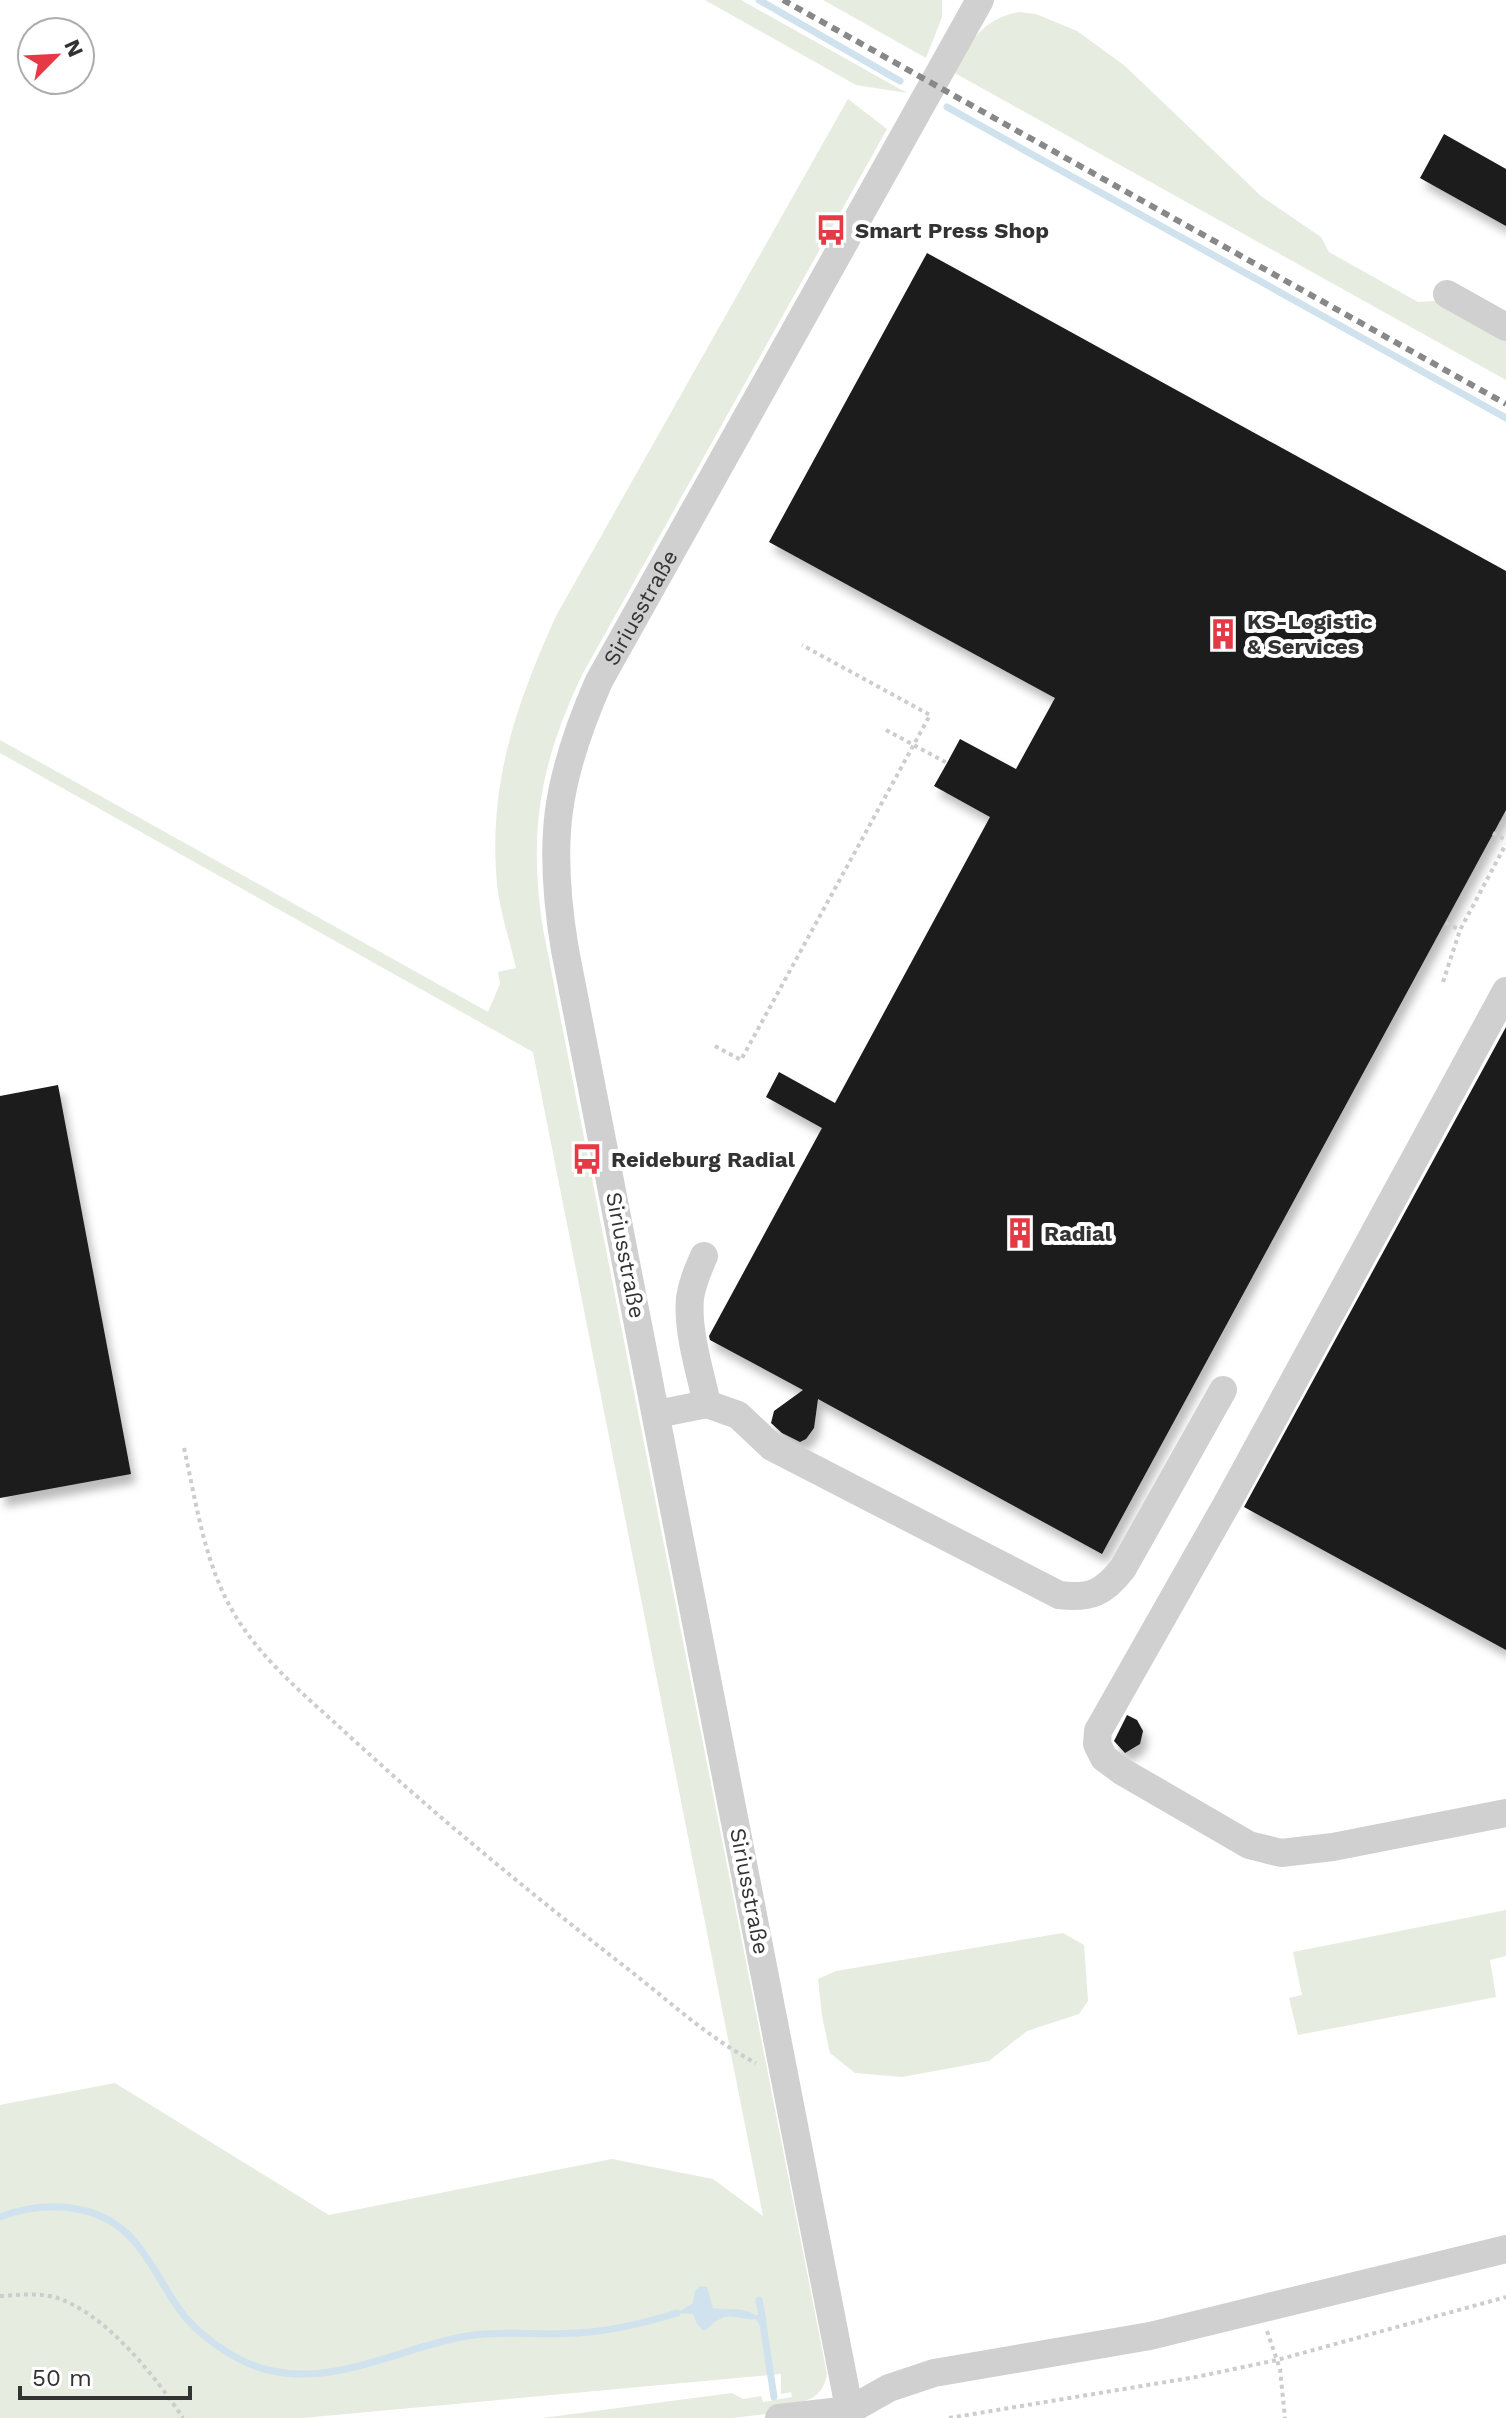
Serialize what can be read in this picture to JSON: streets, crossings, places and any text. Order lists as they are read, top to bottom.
{
  "streets": {
    "street": ["Siriusstraße"]
  },
  "places": {
    "bus stop": ["Smart Press Shop", "Reideburg Radial"],
    "building": ["KS-Logistic & Services", "Radial"]
  },
  "scale_bar": "50 m",
  "north": "top right"
}
